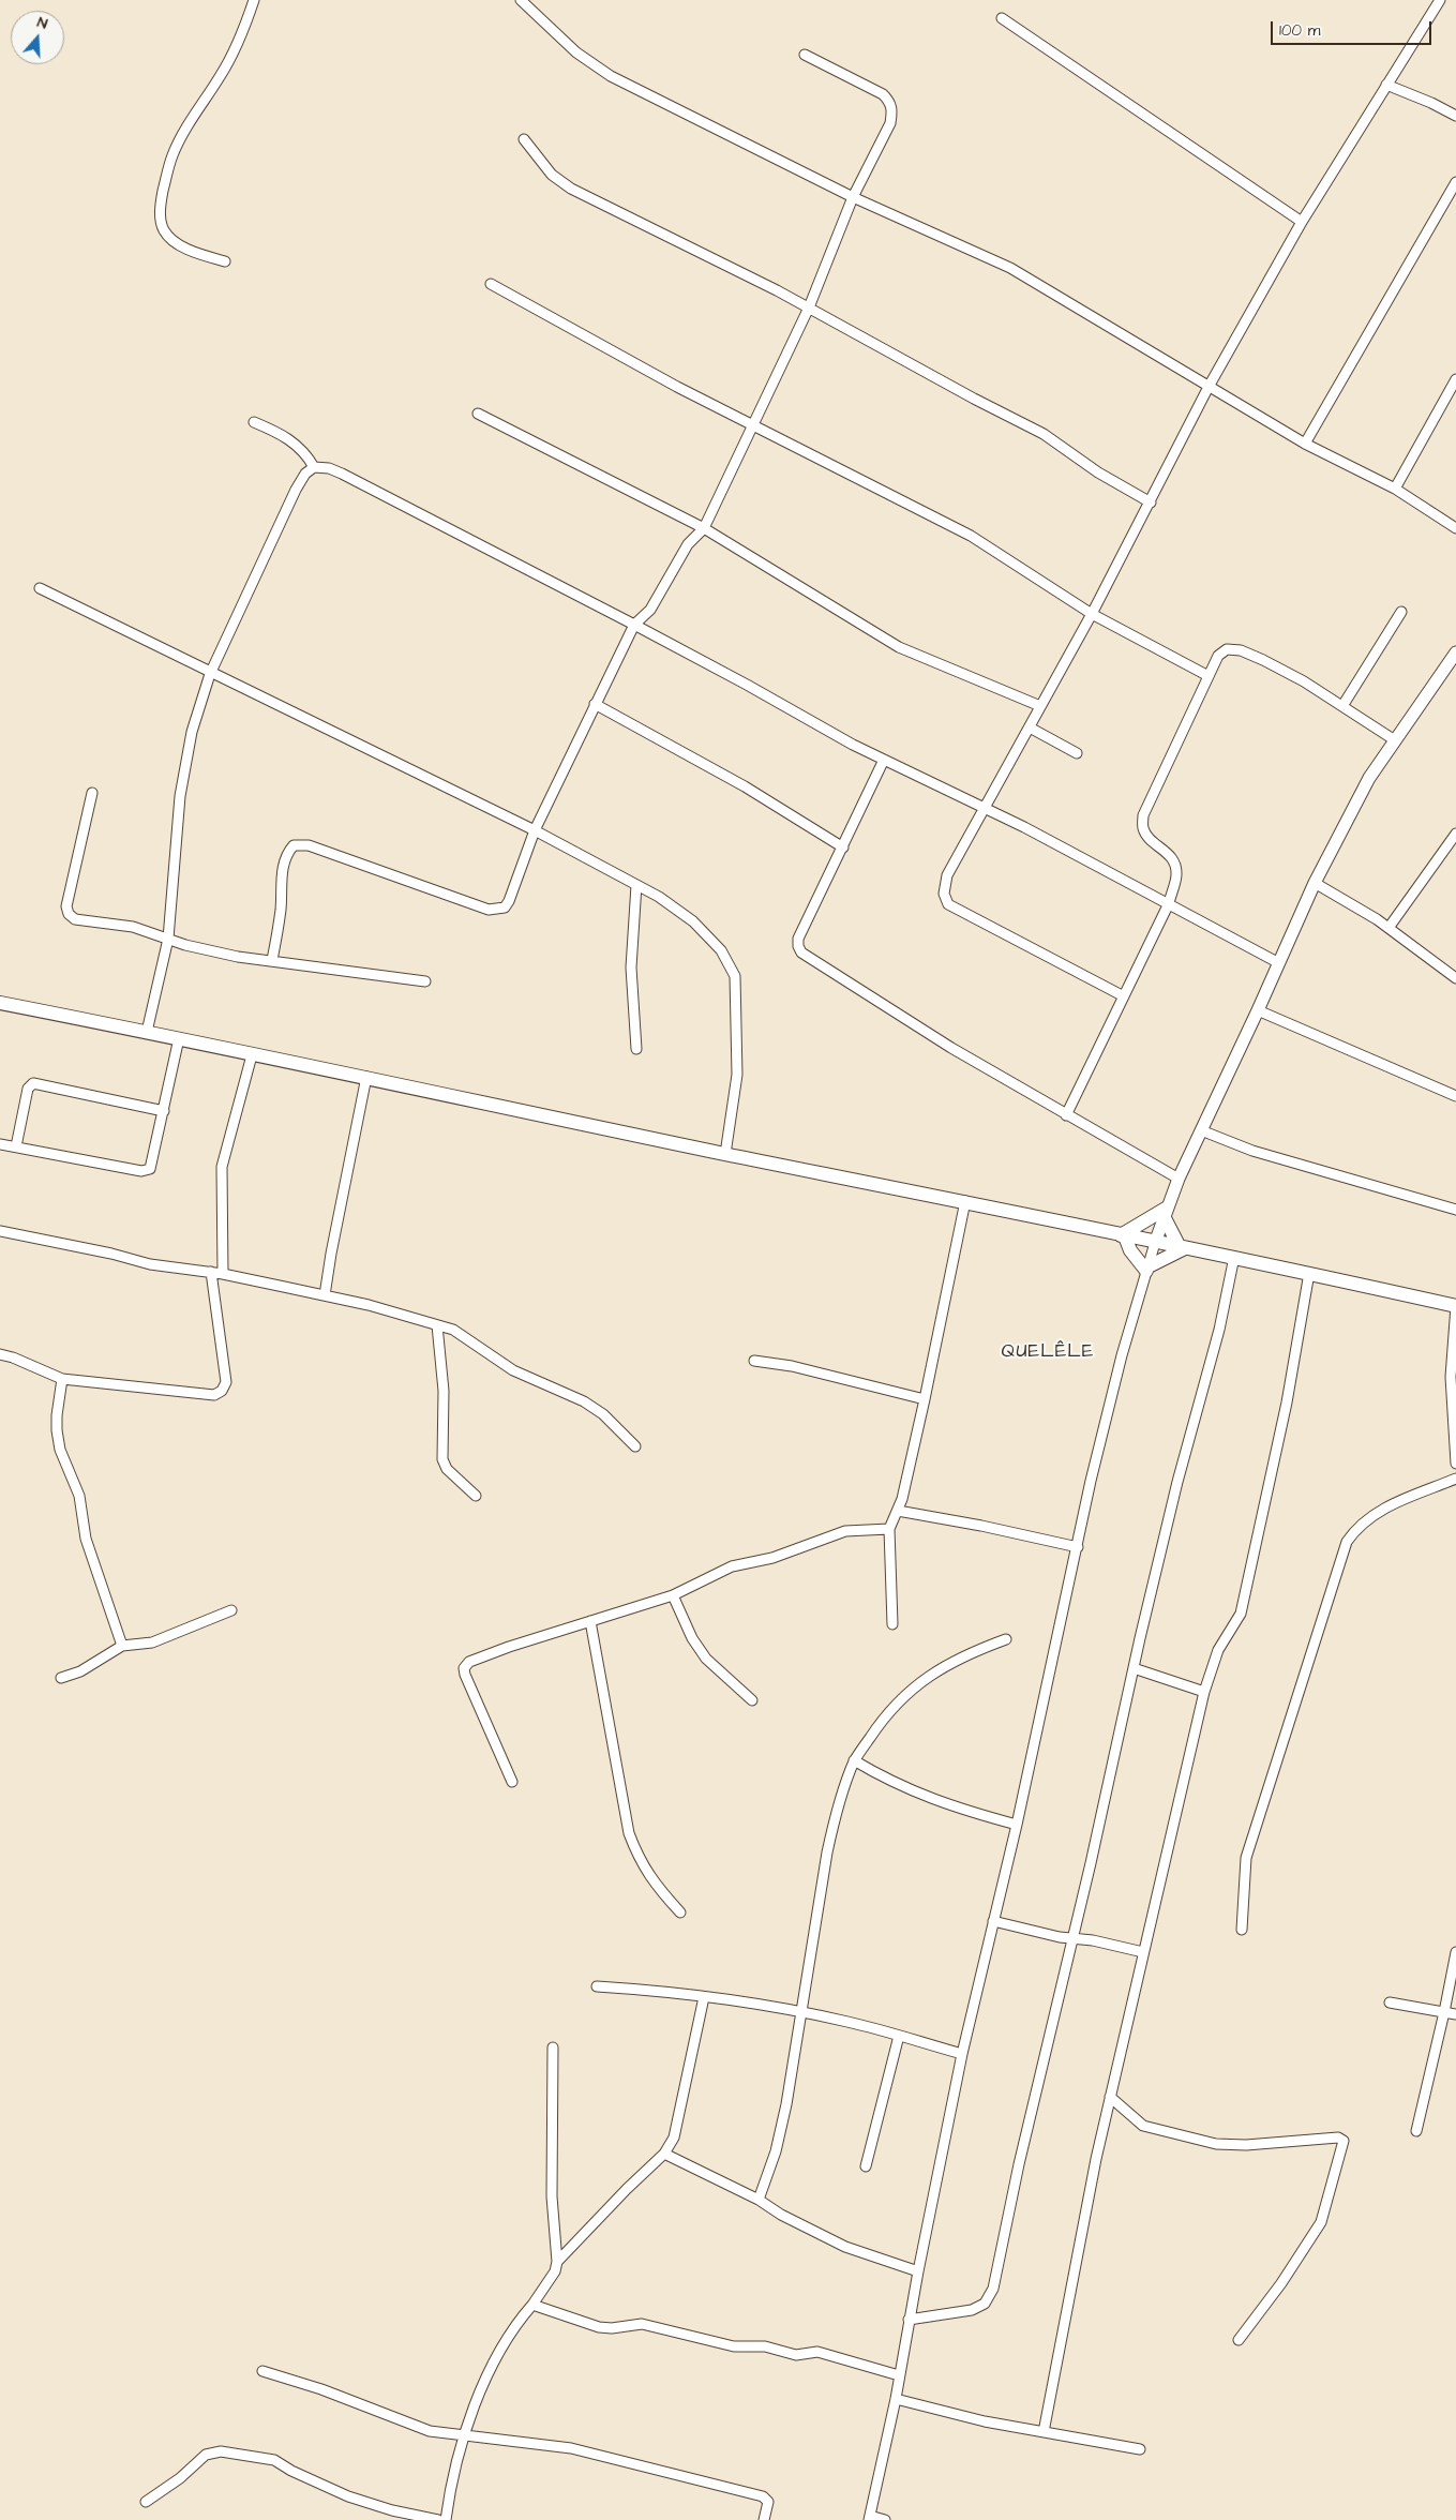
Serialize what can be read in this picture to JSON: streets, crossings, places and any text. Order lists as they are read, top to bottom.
{
  "districts": ["QUELÊLE"],
  "scale_bar": "100 m",
  "north": "top"
}
